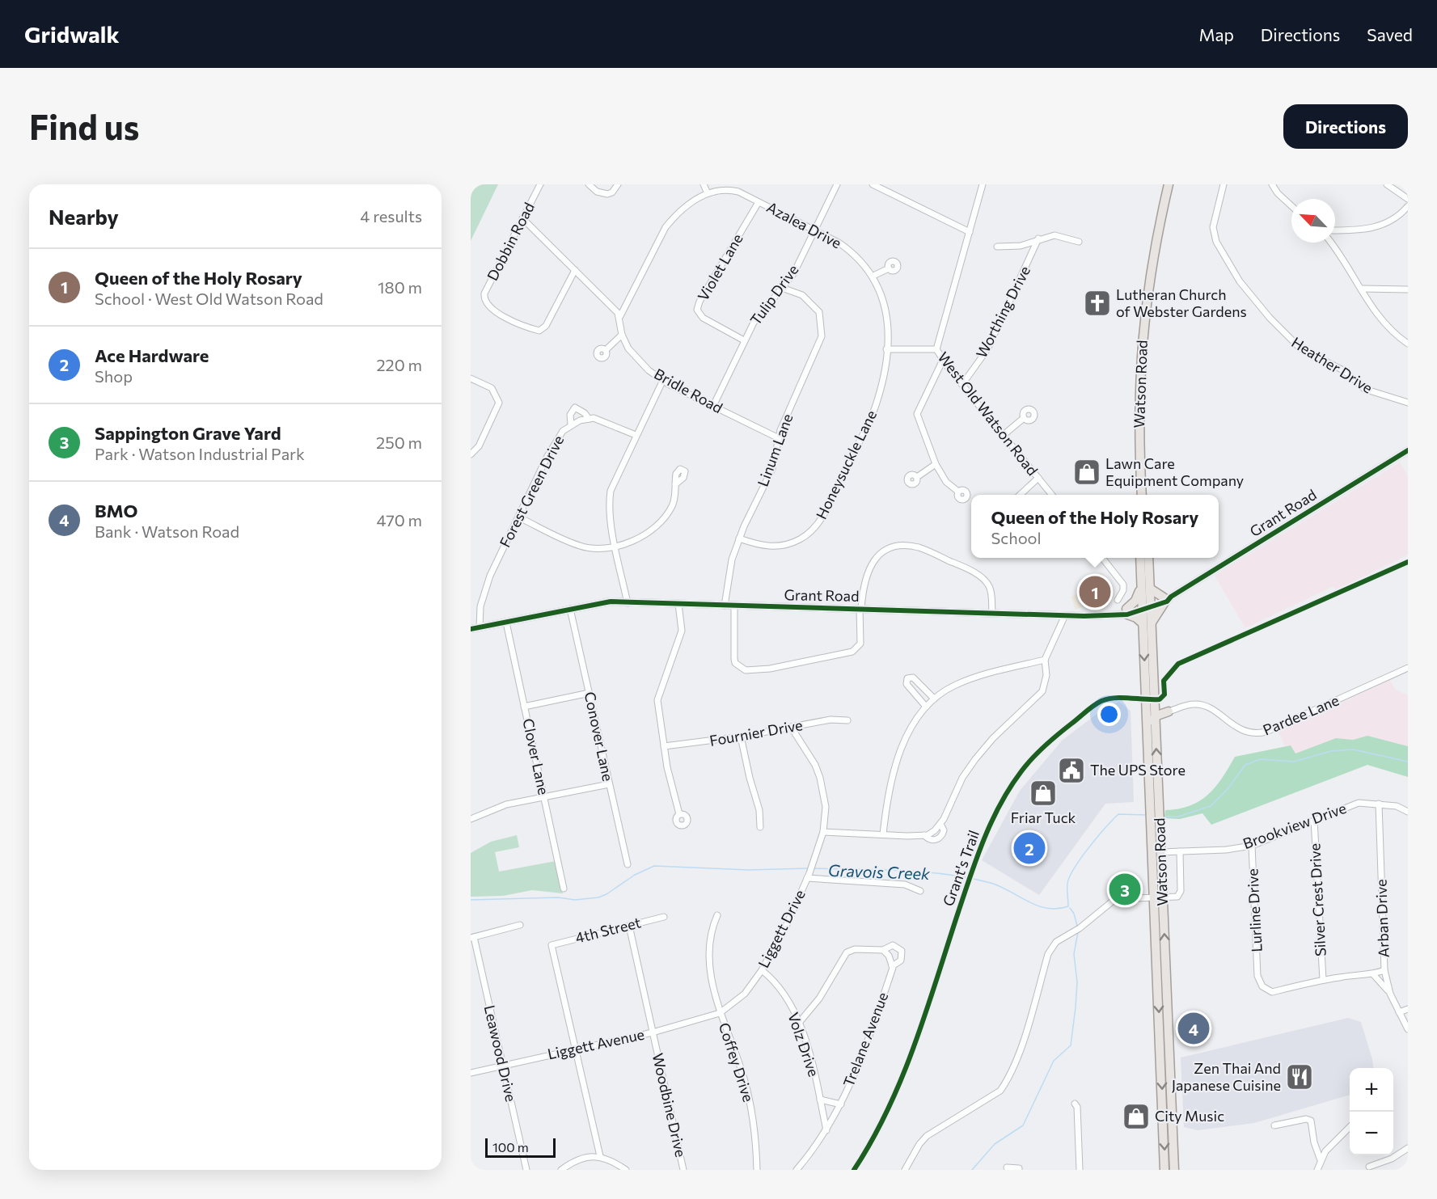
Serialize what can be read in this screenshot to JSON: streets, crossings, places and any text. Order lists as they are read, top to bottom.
{
  "streets": {
    "main road": ["Watson Road"],
    "street": [
      "Azalea Drive",
      "Dobbin Road",
      "Violet Lane",
      "Tulip Drive",
      "Worthing Drive",
      "Heather Drive",
      "Bridle Road",
      "West Old Watson Road",
      "Linum Lane",
      "Honeysuckle Lane",
      "Forest Green Drive",
      "Grant Road",
      "Pardee Lane",
      "Fournier Drive",
      "Conover Lane",
      "Clover Lane",
      "Brookview Drive",
      "Silver Crest Drive",
      "Lurline Drive",
      "Arban Drive",
      "Liggett Drive",
      "4th Street",
      "Trelane Avenue",
      "Liggett Avenue",
      "Volz Drive",
      "Leawood Drive",
      "Coffey Drive",
      "Woodbine Drive"
    ],
    "cycle path": ["Grant's Trail"]
  },
  "crossings": [
    ["Azalea Drive", "Violet Lane"],
    ["Azalea Drive", "Tulip Drive"],
    ["Azalea Drive", "Honeysuckle Lane"],
    ["Violet Lane", "Tulip Drive"],
    ["Tulip Drive", "Bridle Road"],
    ["Tulip Drive", "Linum Lane"],
    ["Worthing Drive", "West Old Watson Road"],
    ["Watson Road", "Grant Road"],
    ["Watson Road", "Brookview Drive"],
    ["Bridle Road", "Linum Lane"],
    ["Linum Lane", "Honeysuckle Lane"],
    ["Linum Lane", "Grant Road"],
    ["Forest Green Drive", "Grant Road"],
    ["Grant Road", "Conover Lane"],
    ["Grant Road", "Clover Lane"],
    ["Fournier Drive", "Liggett Drive"],
    ["Brookview Drive", "Silver Crest Drive"],
    ["Brookview Drive", "Lurline Drive"],
    ["Brookview Drive", "Arban Drive"],
    ["Silver Crest Drive", "Lurline Drive"],
    ["Liggett Drive", "Liggett Avenue"],
    ["Liggett Drive", "Volz Drive"],
    ["Liggett Drive", "Coffey Drive"],
    ["4th Street", "Liggett Avenue"],
    ["4th Street", "Woodbine Drive"],
    ["Trelane Avenue", "Volz Drive"],
    ["Liggett Avenue", "Leawood Drive"],
    ["Liggett Avenue", "Coffey Drive"],
    ["Liggett Avenue", "Woodbine Drive"]
  ],
  "water": ["Gravois Creek"],
  "places": {
    "church": ["Lutheran Church of Webster Gardens"],
    "shop": ["Lawn Care Equipment Company", "Friar Tuck", "City Music"],
    "public building": ["The UPS Store"],
    "restaurant": ["Zen Thai And Japanese Cuisine"]
  },
  "scale_bar": "100 m",
  "north": "top left",
  "page": {
    "header": "Gridwalk",
    "nav": ["Map", "Directions", "Saved"],
    "buttons": "Directions",
    "title": "Find us",
    "heading": ["Nearby", "4 results"],
    "list": [
      {
        "mark": "1",
        "name": "Queen of the Holy Rosary",
        "note": "School · West Old Watson Road",
        "value": "180 m"
      },
      {
        "mark": "2",
        "name": "Ace Hardware",
        "note": "Shop",
        "value": "220 m"
      },
      {
        "mark": "3",
        "name": "Sappington Grave Yard",
        "note": "Park · Watson Industrial Park",
        "value": "250 m"
      },
      {
        "mark": "4",
        "name": "BMO",
        "note": "Bank · Watson Road",
        "value": "470 m"
      }
    ],
    "popup": ["Queen of the Holy Rosary", "School"],
    "pins": [
      "1",
      "2",
      "3",
      "4"
    ],
    "map_buttons": ["+", "−"],
    "scale": "100 m"
  }
}
